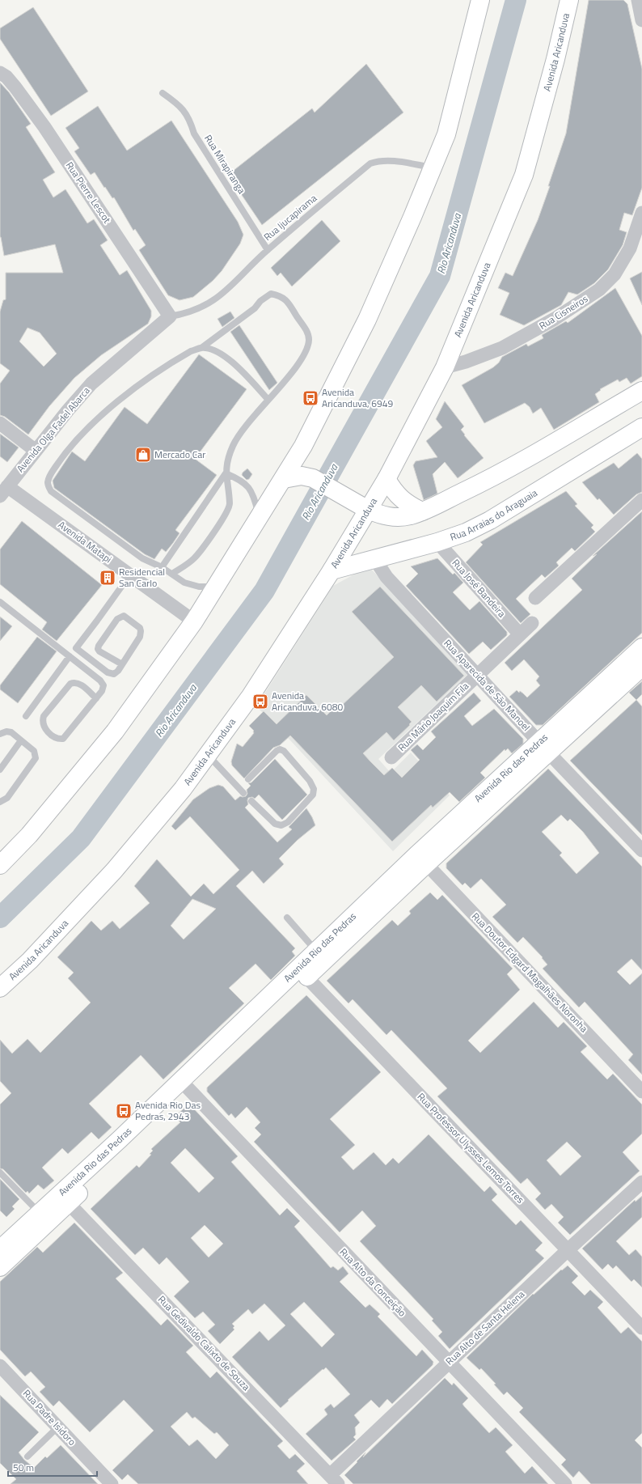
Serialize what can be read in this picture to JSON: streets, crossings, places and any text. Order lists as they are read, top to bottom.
{
  "streets": {
    "main road": ["Avenida Aricanduva", "Rua Arraias do Araguaia", "Avenida Rio das Pedras"],
    "street": [
      "Rua Pierre Lescot",
      "Rua Cisneiros",
      "Avenida Olga Fadel Abarca",
      "Avenida Matapi",
      "Rua José Bandeira",
      "Rua Aparecida de São Manoel",
      "Rua Mário Joaquim Fila",
      "Rua Doutor Edgard Magalhães Noronha",
      "Rua Professor Ulysses Lemos Torres",
      "Rua Alto da Conceição",
      "Rua Alto de Santa Helena",
      "Rua Gedivaldo Calixto de Souza",
      "Rua Padre Isidoro"
    ],
    "lane": ["Rua Mirapiranga", "Rua Ijucapirama"]
  },
  "crossings": [
    ["Avenida Aricanduva", "Rua Cisneiros"],
    ["Avenida Aricanduva", "Rua Arraias do Araguaia"],
    ["Rua Mirapiranga", "Rua Ijucapirama"],
    ["Rua Pierre Lescot", "Rua Ijucapirama"],
    ["Rua Pierre Lescot", "Avenida Olga Fadel Abarca"],
    ["Rua Ijucapirama", "Avenida Olga Fadel Abarca"],
    ["Avenida Olga Fadel Abarca", "Avenida Matapi"],
    ["Rua Arraias do Araguaia", "Rua José Bandeira"],
    ["Rua Arraias do Araguaia", "Rua Aparecida de São Manoel"],
    ["Rua José Bandeira", "Rua Mário Joaquim Fila"],
    ["Rua Aparecida de São Manoel", "Rua Mário Joaquim Fila"],
    ["Rua Aparecida de São Manoel", "Avenida Rio das Pedras"],
    ["Avenida Rio das Pedras", "Rua Doutor Edgard Magalhães Noronha"],
    ["Avenida Rio das Pedras", "Rua Professor Ulysses Lemos Torres"],
    ["Avenida Rio das Pedras", "Rua Alto da Conceição"],
    ["Avenida Rio das Pedras", "Rua Gedivaldo Calixto de Souza"],
    ["Rua Professor Ulysses Lemos Torres", "Rua Alto de Santa Helena"],
    ["Rua Alto da Conceição", "Rua Alto de Santa Helena"],
    ["Rua Alto de Santa Helena", "Rua Gedivaldo Calixto de Souza"]
  ],
  "water": ["Rio Aricanduva"],
  "places": {
    "bus stop": ["Avenida Aricanduva, 6949", "Avenida Aricanduva, 6080", "Avenida Rio Das Pedras, 2943"],
    "shop": ["Mercado Car"],
    "building": ["Residencial San Carlo"]
  },
  "scale_bar": "50 m"
}
